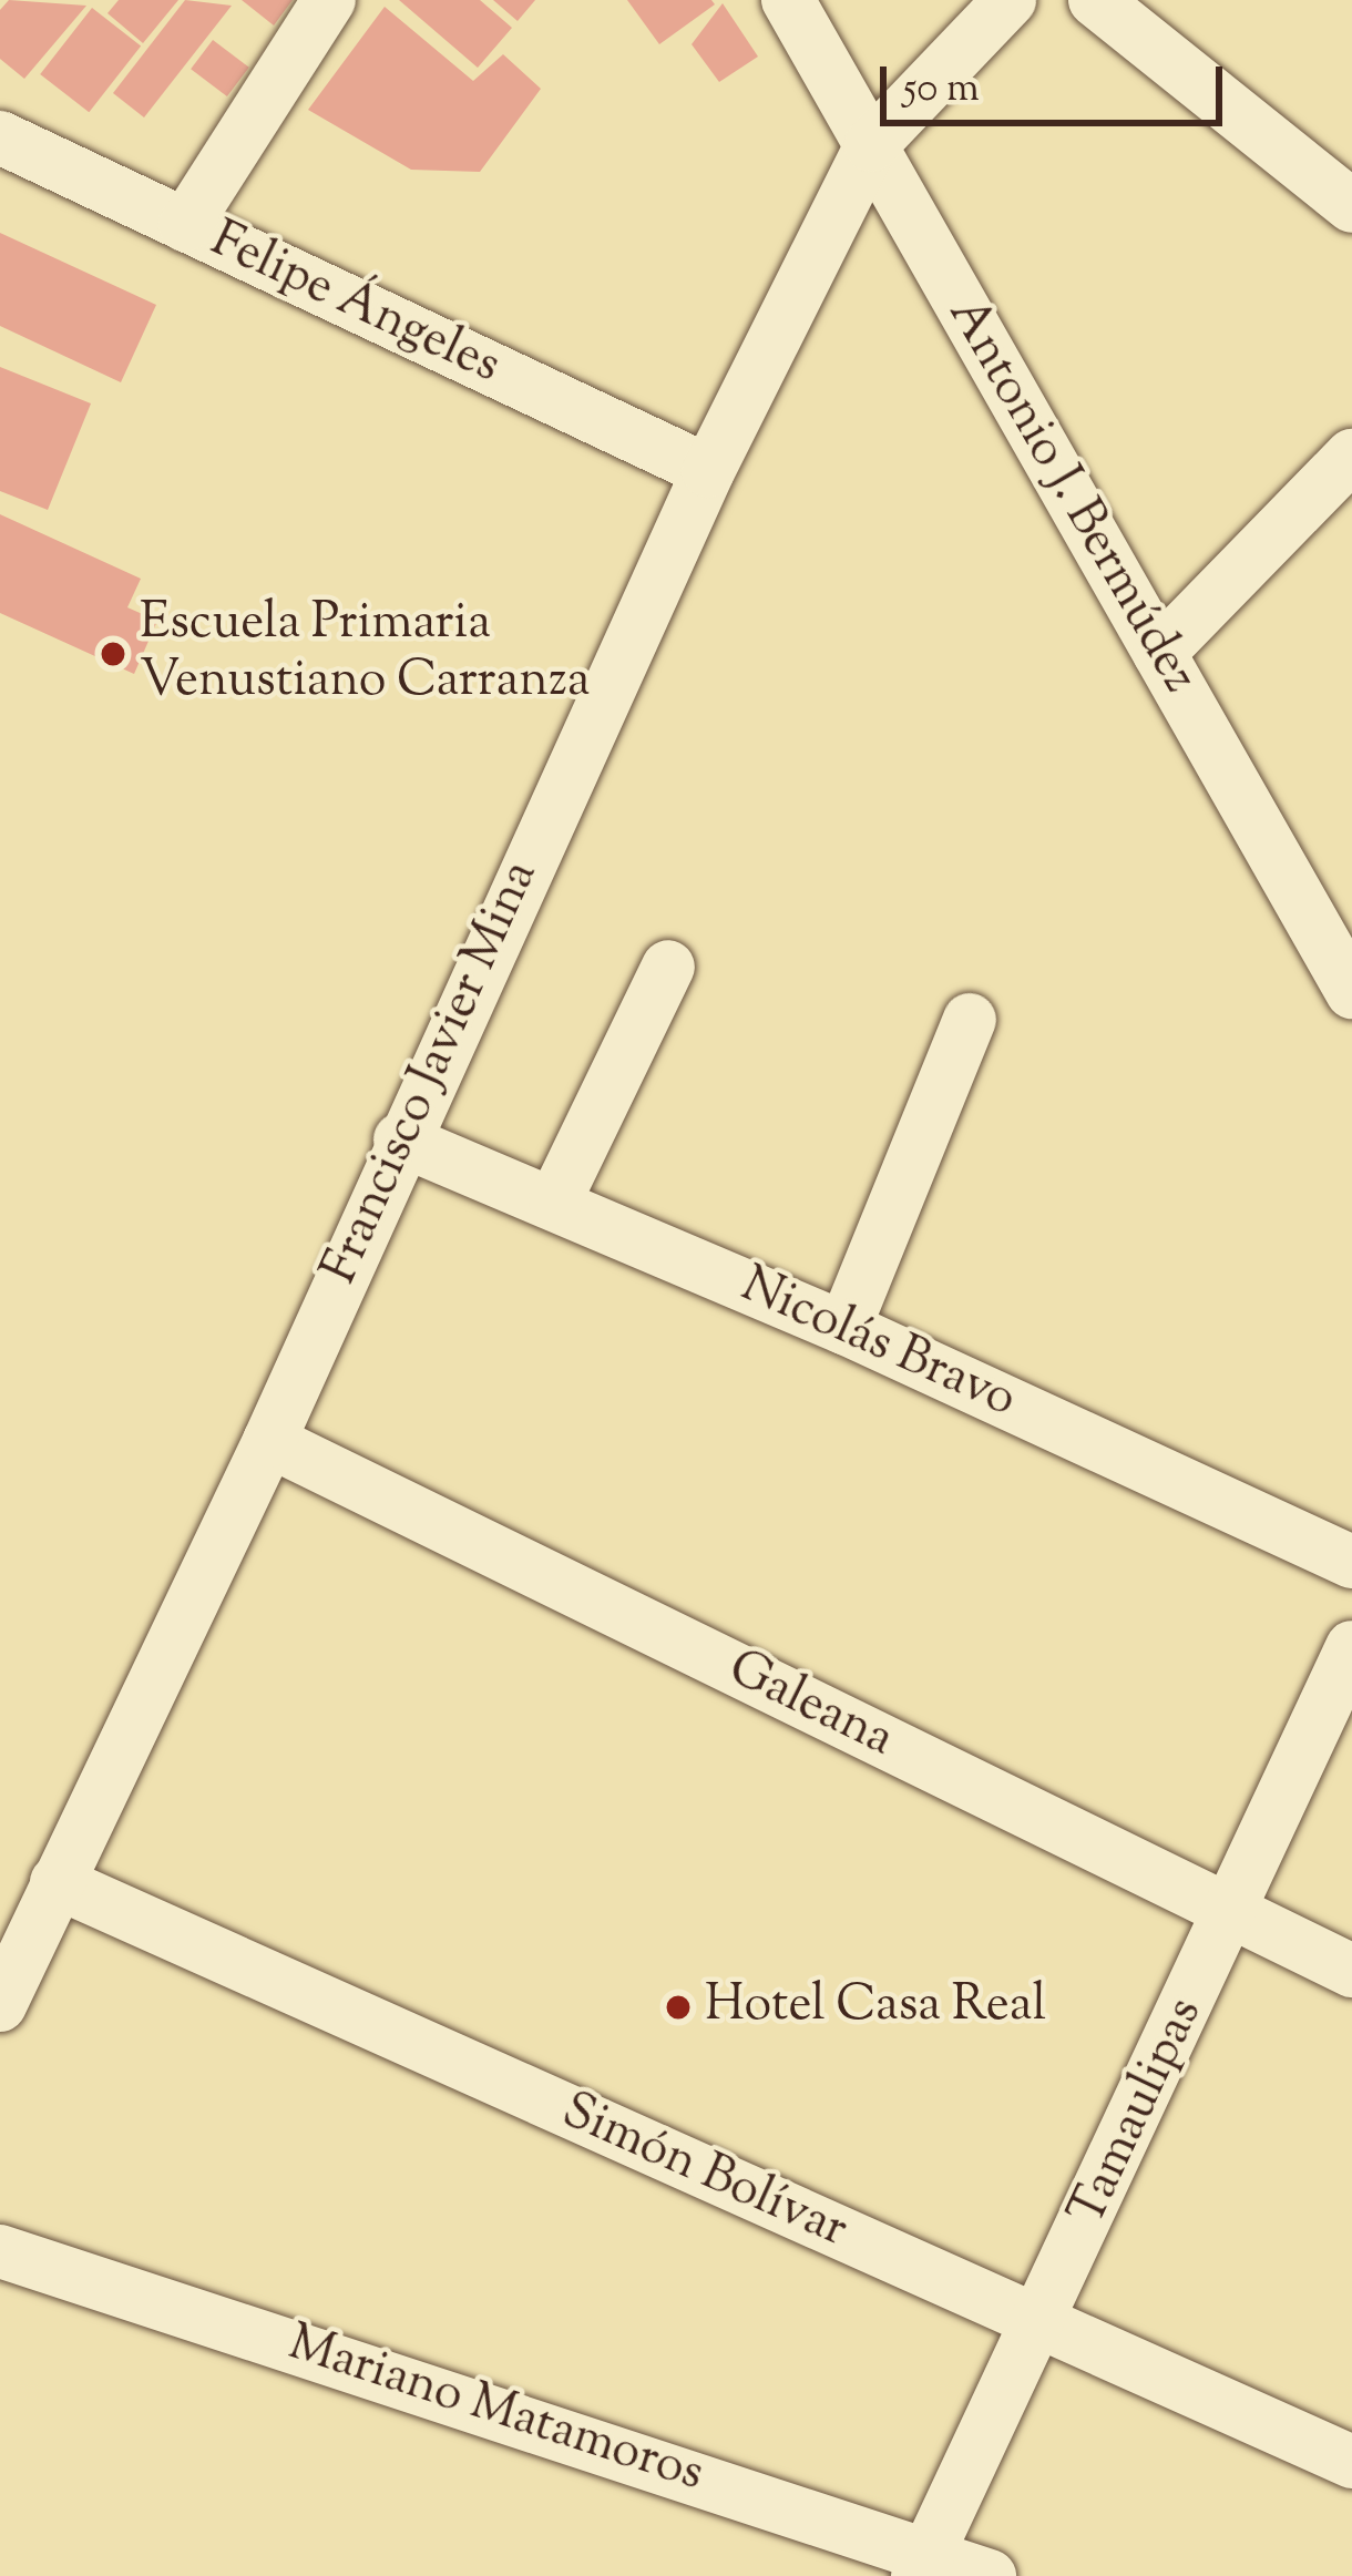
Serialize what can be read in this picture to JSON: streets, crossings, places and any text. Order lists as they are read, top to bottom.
{
  "streets": {
    "street": [
      "Felipe Ángeles",
      "Antonio J. Bermúdez",
      "Francisco Javier Mina",
      "Nicolás Bravo",
      "Galeana",
      "Tamaulipas",
      "Simón Bolívar",
      "Mariano Matamoros"
    ]
  },
  "crossings": [
    ["Felipe Ángeles", "Francisco Javier Mina"],
    ["Antonio J. Bermúdez", "Francisco Javier Mina"],
    ["Francisco Javier Mina", "Nicolás Bravo"],
    ["Francisco Javier Mina", "Galeana"],
    ["Francisco Javier Mina", "Simón Bolívar"],
    ["Galeana", "Tamaulipas"],
    ["Tamaulipas", "Simón Bolívar"],
    ["Tamaulipas", "Mariano Matamoros"]
  ],
  "places": ["Escuela Primaria Venustiano Carranza", "Hotel Casa Real"],
  "scale_bar": "50 m"
}
